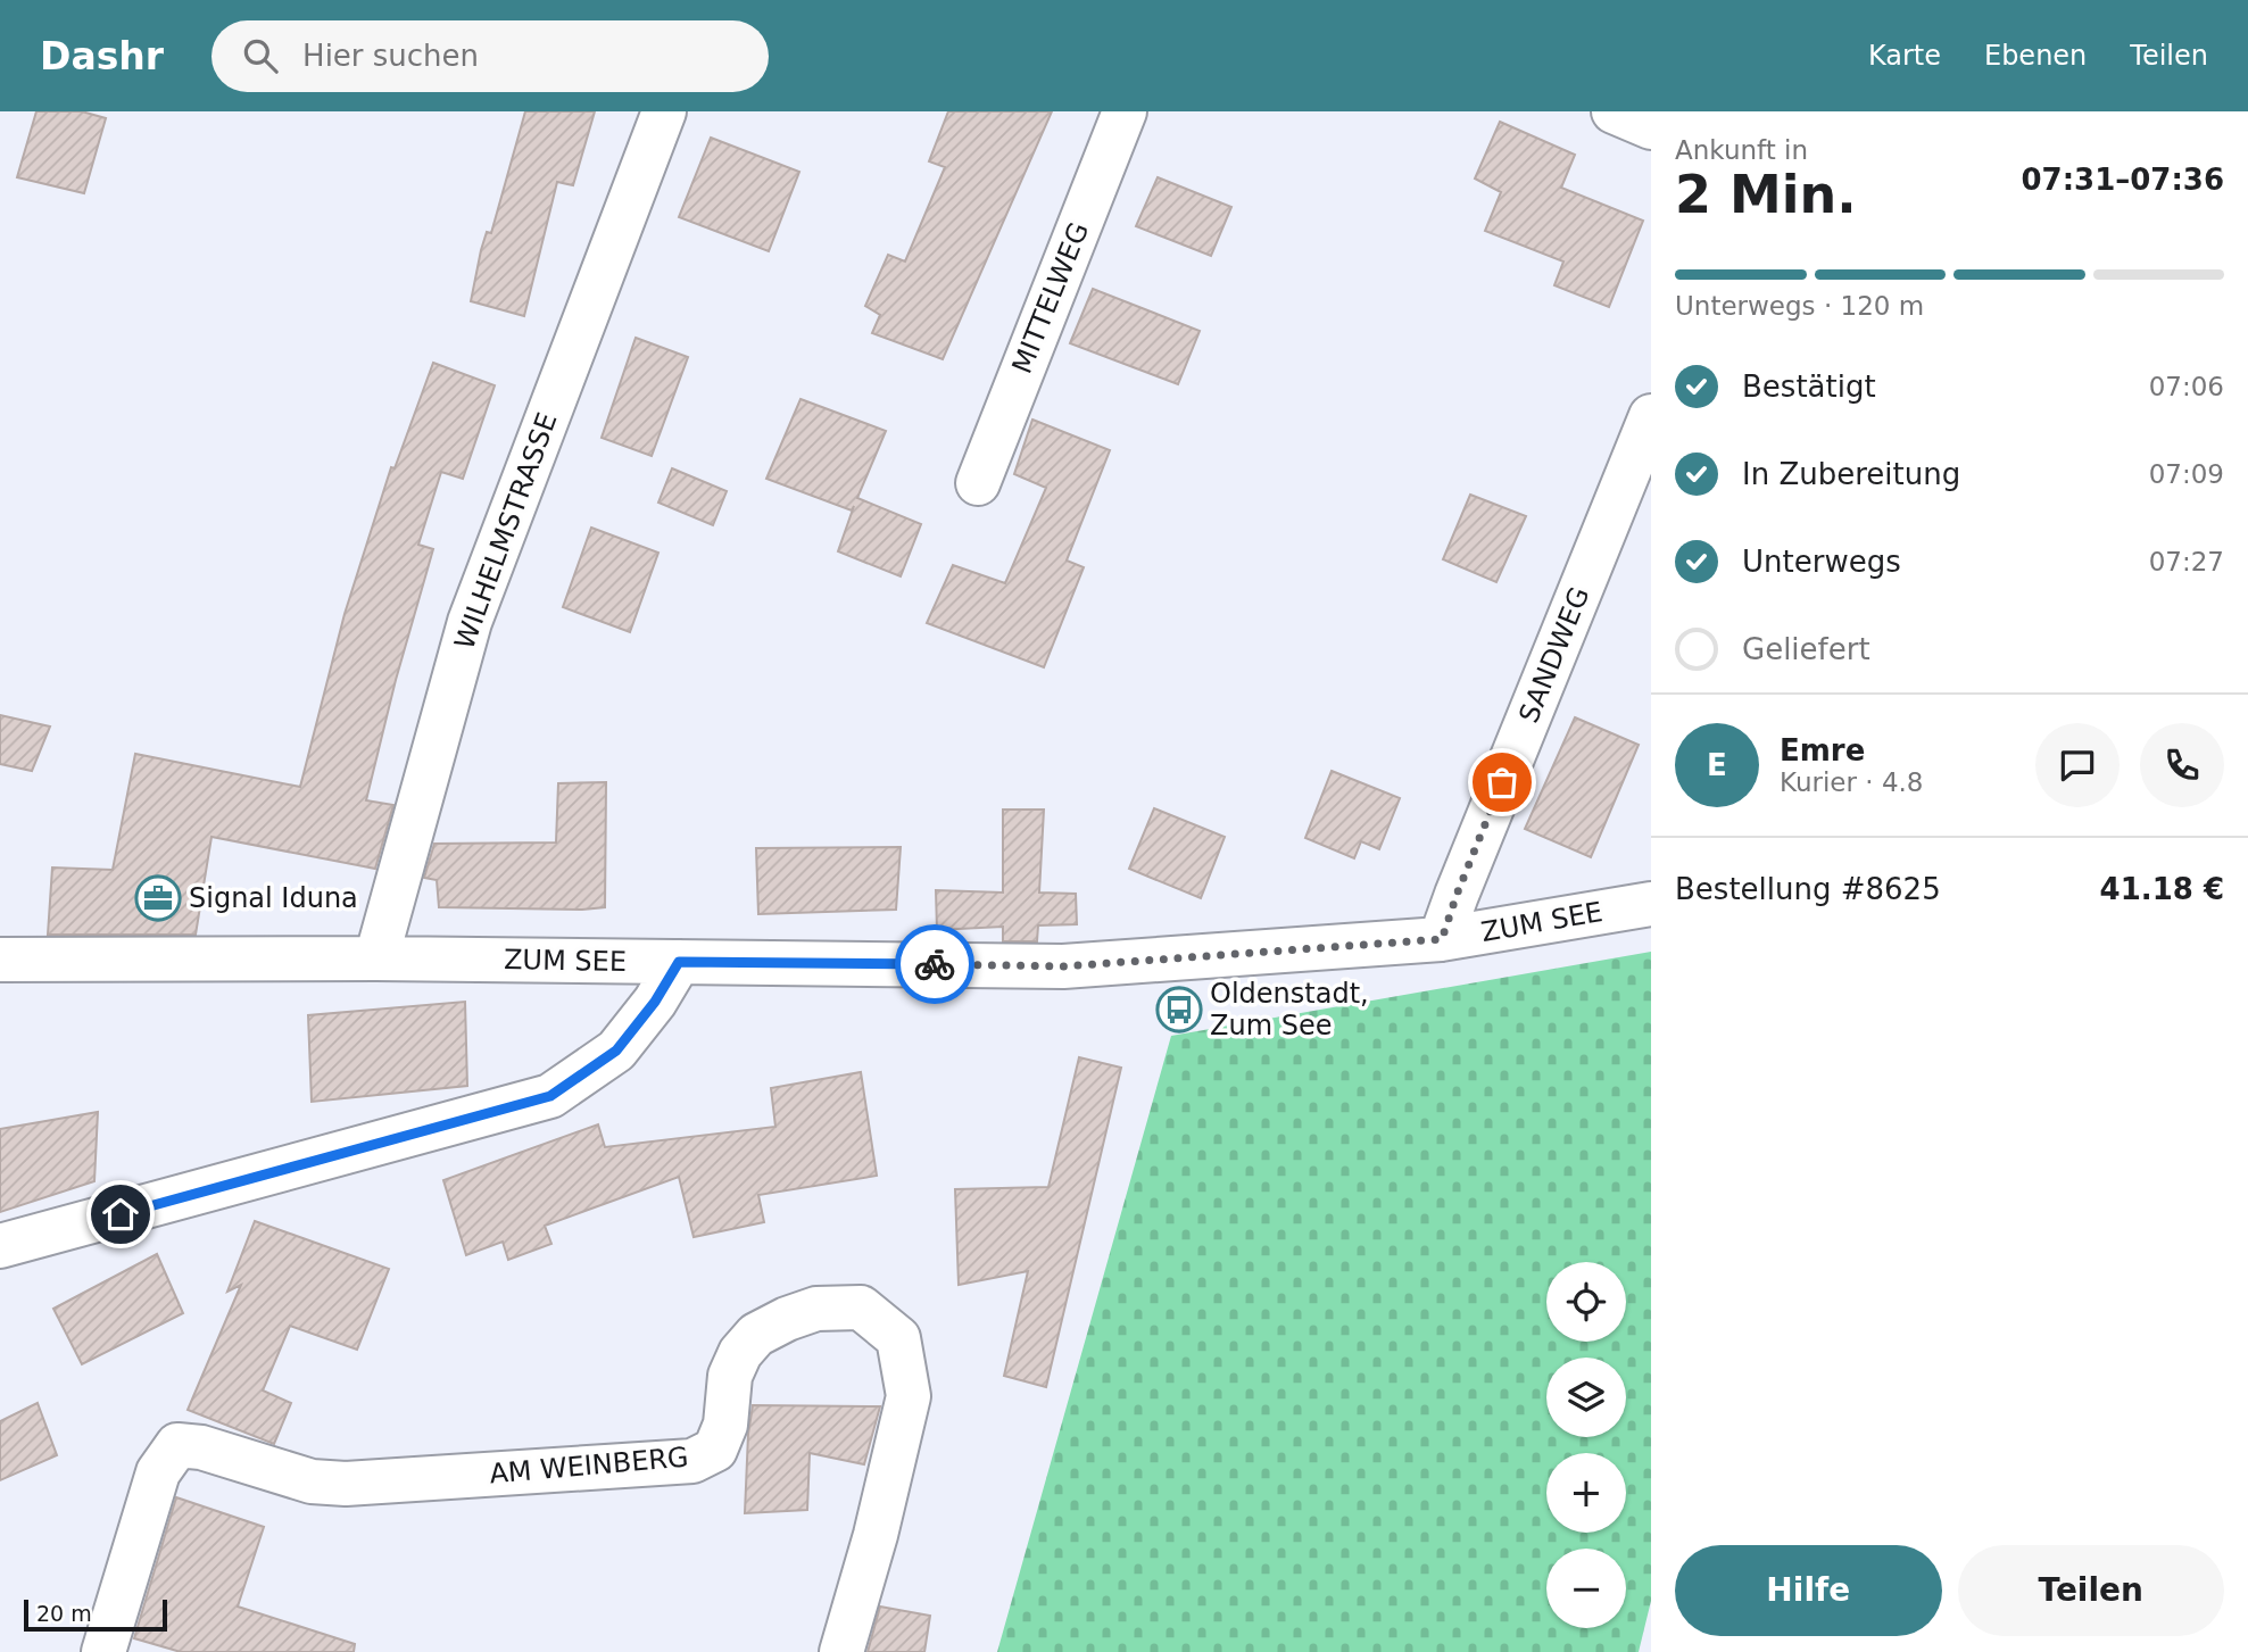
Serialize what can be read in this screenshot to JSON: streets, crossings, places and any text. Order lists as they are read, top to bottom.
{
  "streets": {
    "street": [
      "MITTELWEG",
      "WILHELMSTRASSE",
      "SANDWEG",
      "ZUM SEE",
      "AM WEINBERG"
    ]
  },
  "crossings": [
    ["WILHELMSTRASSE", "ZUM SEE"],
    ["SANDWEG", "ZUM SEE"]
  ],
  "places": {
    "office": ["Signal Iduna"],
    "bus stop": ["Oldenstadt, Zum See"]
  },
  "scale_bar": "20 m",
  "page": {
    "header": "Dashr",
    "search": "Hier suchen",
    "nav": ["Karte", "Ebenen", "Teilen"],
    "heading": ["2 Min.", "Ankunft in", "07:31–07:36"],
    "panel": [
      "Emre",
      "Kurier · 4.8",
      "Bestellung #8625",
      "41.18 €"
    ],
    "bar": "Unterwegs · 120 m",
    "list": [
      ["Bestätigt", "07:06"],
      ["In Zubereitung", "07:09"],
      ["Unterwegs", "07:27"],
      "Geliefert"
    ],
    "round": "E",
    "map_buttons": ["+", "−"],
    "buttons": ["Hilfe", "Teilen"],
    "scale": "20 m"
  }
}
